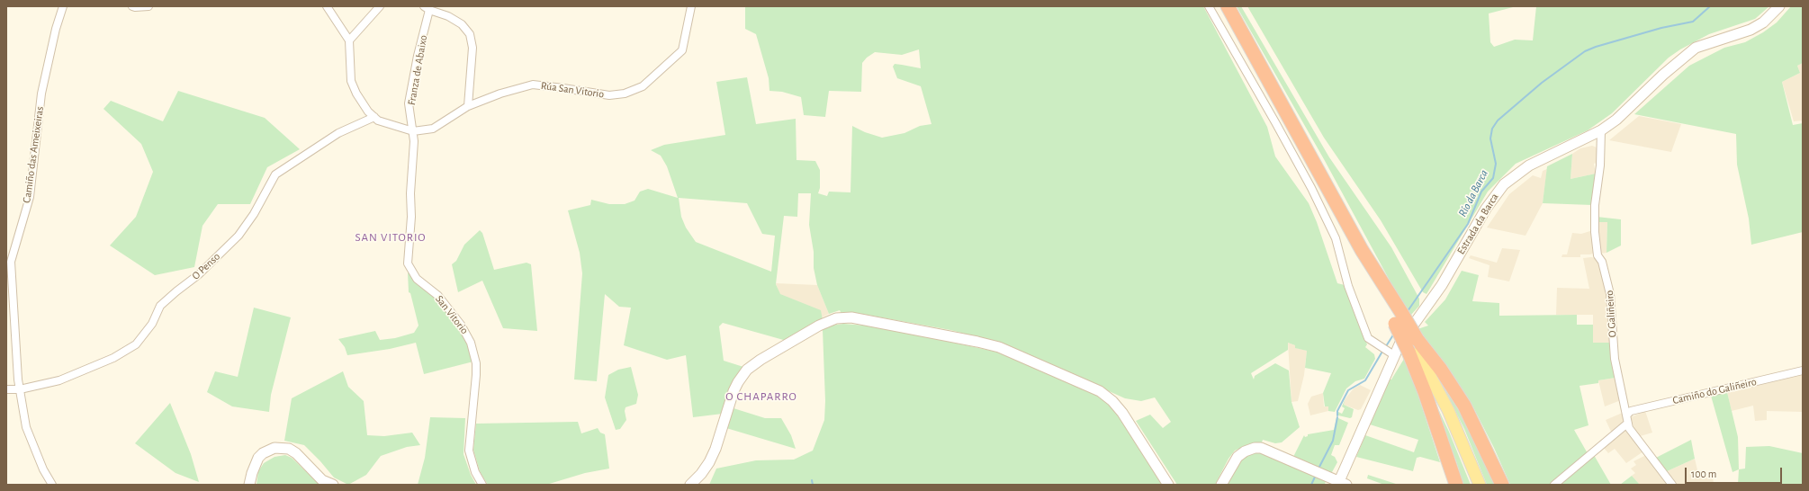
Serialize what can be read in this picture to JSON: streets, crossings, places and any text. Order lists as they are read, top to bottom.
{
  "streets": {
    "street": [
      "Franza de Abaixo",
      "Rúa San Vitorio",
      "Camiño das Ameixeiras",
      "Estrada da Barca",
      "O Penso",
      "O Galiñeiro",
      "San Vitorio",
      "Camiño do Galiñeiro"
    ]
  },
  "crossings": [
    ["Franza de Abaixo", "Rúa San Vitorio"],
    ["Franza de Abaixo", "San Vitorio"],
    ["Rúa San Vitorio", "San Vitorio"],
    ["Camiño das Ameixeiras", "O Penso"],
    ["Estrada da Barca", "O Galiñeiro"],
    ["O Galiñeiro", "Camiño do Galiñeiro"]
  ],
  "districts": ["SAN VITORIO", "O CHAPARRO"],
  "water": ["Río da Barca"],
  "scale_bar": "100 m"
}
